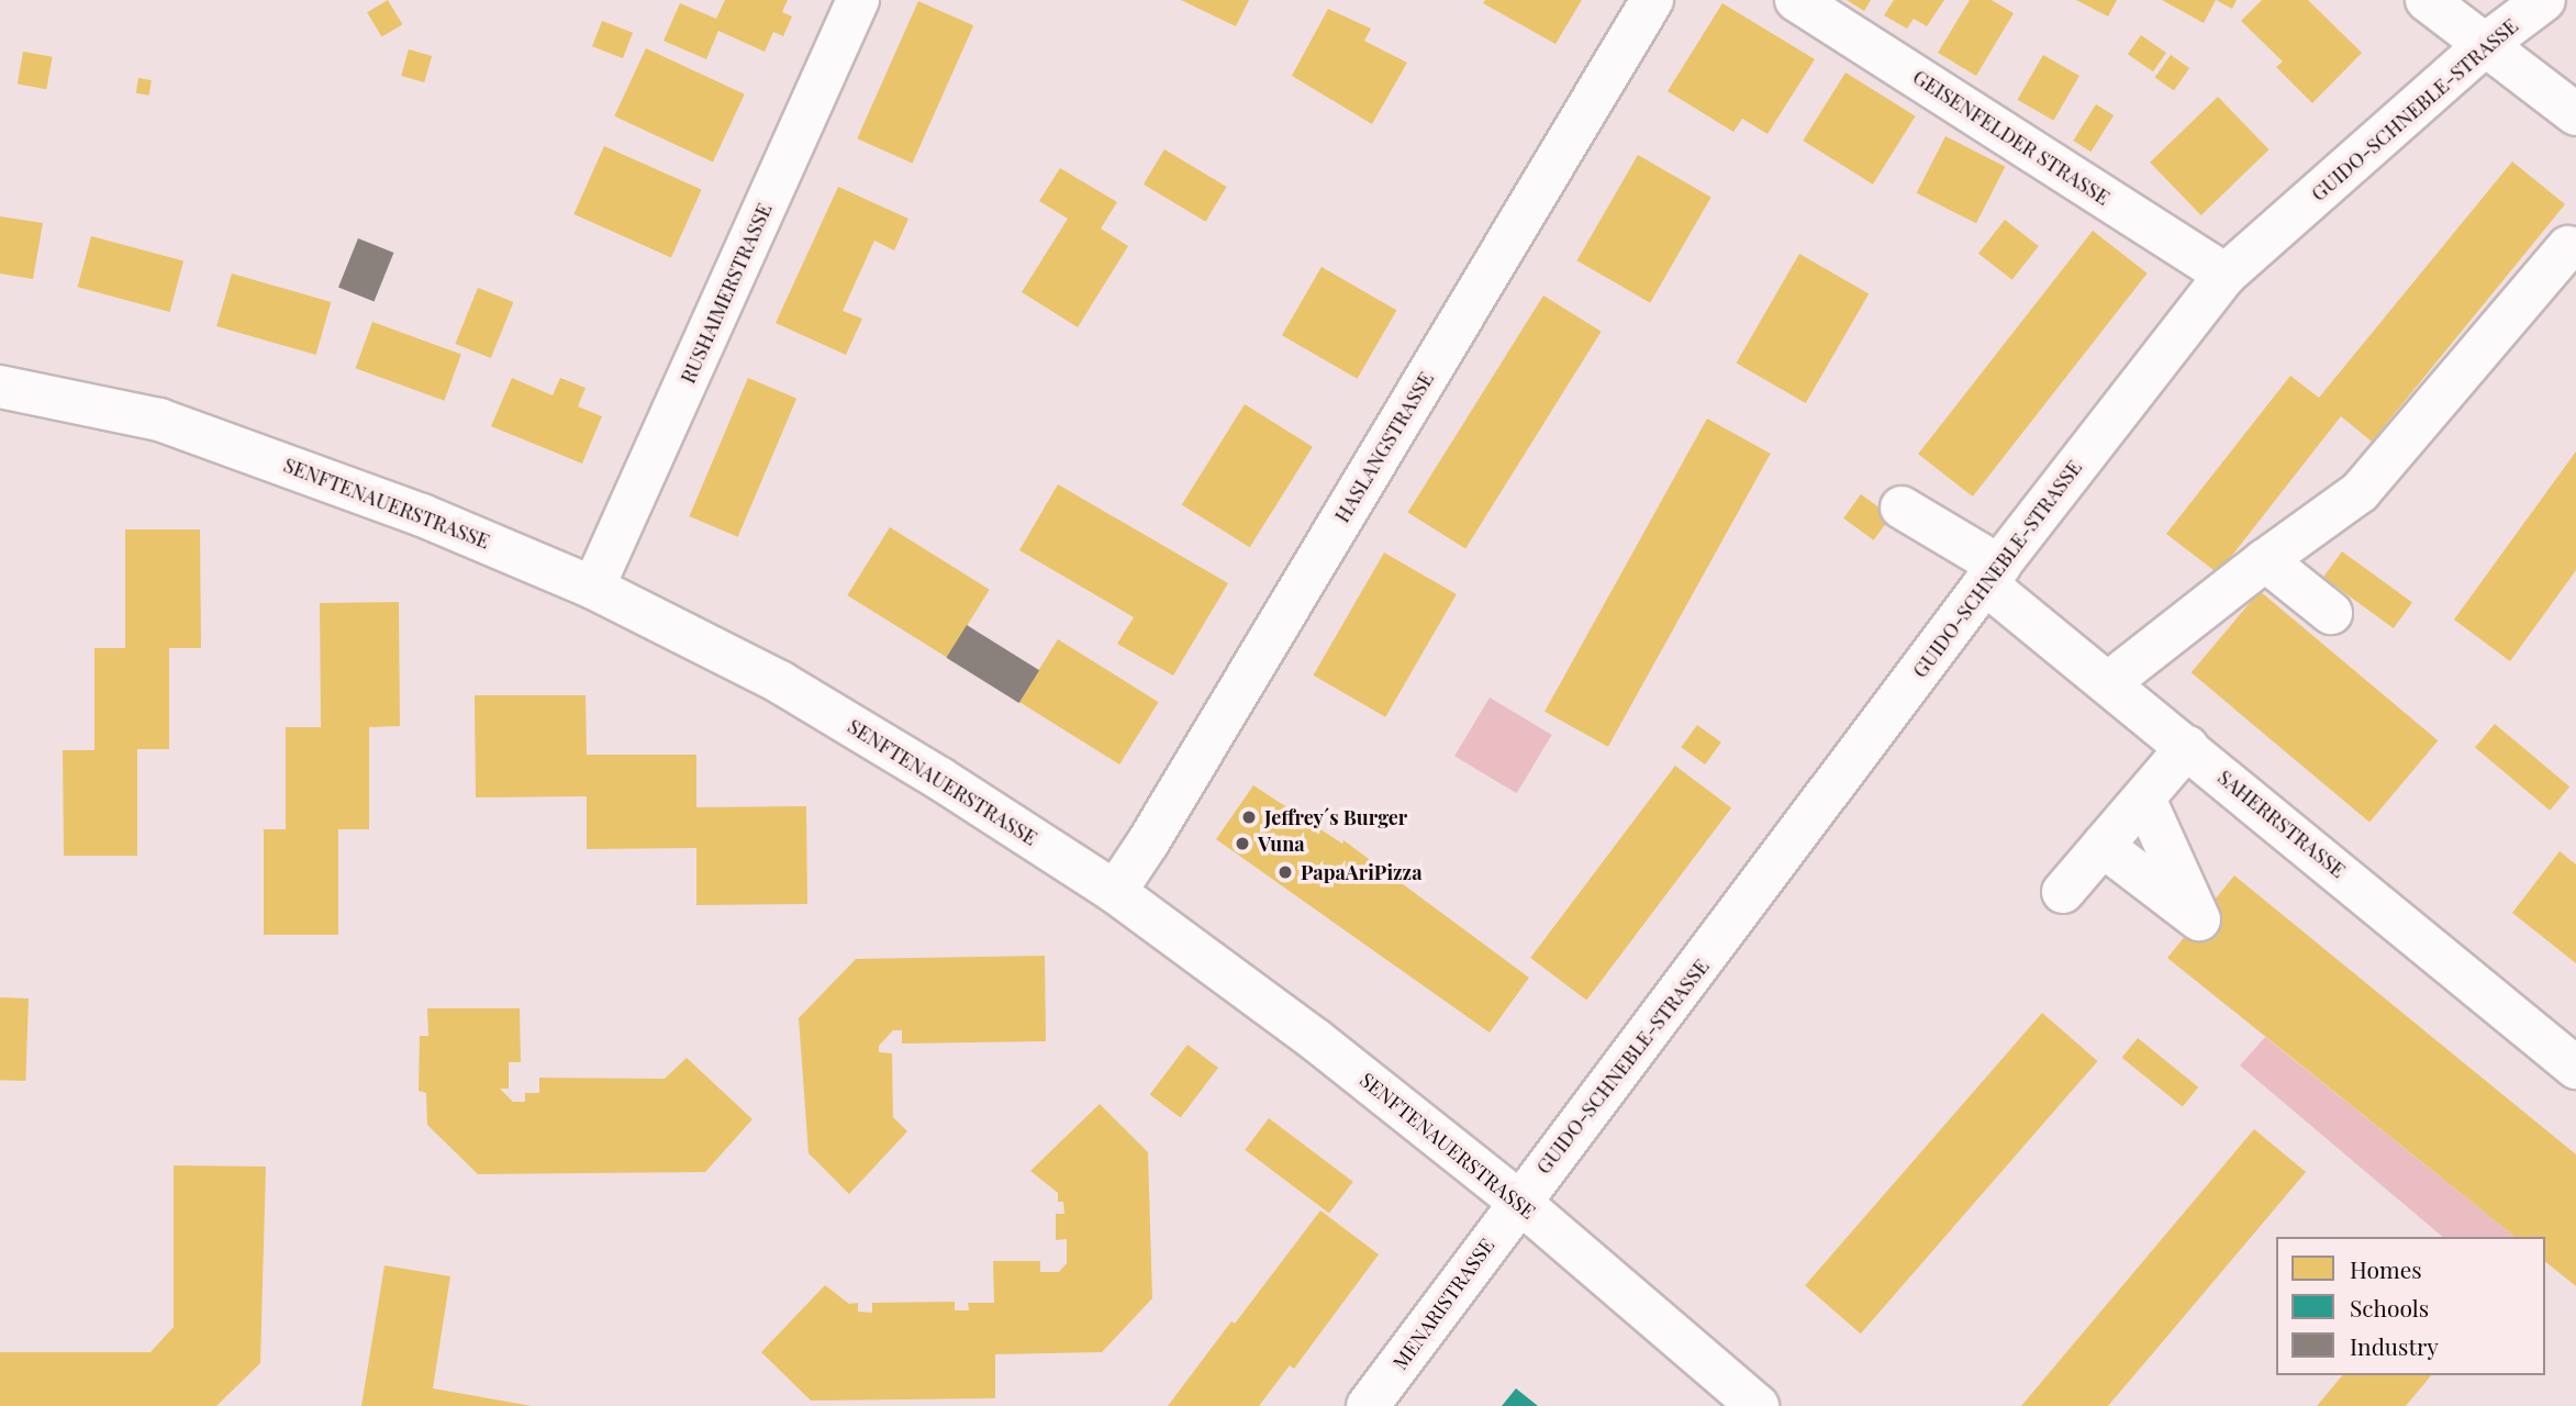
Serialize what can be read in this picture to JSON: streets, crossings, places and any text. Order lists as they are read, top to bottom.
{
  "streets": {
    "street": [
      "GUIDO-SCHNEBLE-STRASSE",
      "GEISENFELDER STRASSE",
      "RUSHAIMERSTRASSE",
      "HASLANGSTRASSE",
      "SENFTENAUERSTRASSE",
      "SAHERRSTRASSE",
      "MENARISTRASSE"
    ]
  },
  "crossings": [
    ["GUIDO-SCHNEBLE-STRASSE", "GEISENFELDER STRASSE"],
    ["GUIDO-SCHNEBLE-STRASSE", "SENFTENAUERSTRASSE"],
    ["GUIDO-SCHNEBLE-STRASSE", "SAHERRSTRASSE"],
    ["GUIDO-SCHNEBLE-STRASSE", "MENARISTRASSE"],
    ["RUSHAIMERSTRASSE", "SENFTENAUERSTRASSE"],
    ["HASLANGSTRASSE", "SENFTENAUERSTRASSE"],
    ["SENFTENAUERSTRASSE", "MENARISTRASSE"]
  ],
  "places": ["Jeffrey´s Burger", "Vuna", "PapaAriPizza"],
  "legend": ["Homes", "Schools", "Industry"]
}
